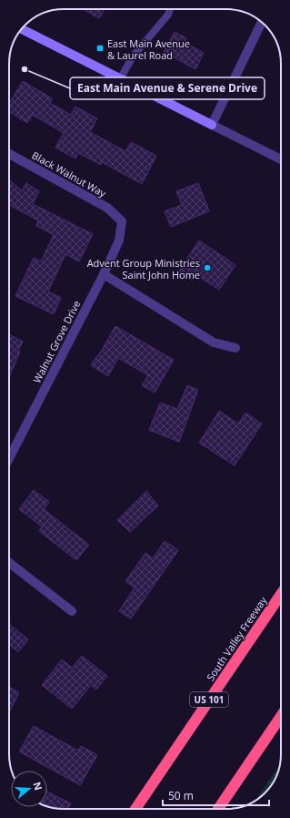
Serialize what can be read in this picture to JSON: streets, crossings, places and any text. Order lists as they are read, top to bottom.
{
  "streets": {
    "highway": ["South Valley Freeway", "US 101"],
    "street": ["Black Walnut Way", "Walnut Grove Drive"]
  },
  "crossings": [
    ["Black Walnut Way", "Walnut Grove Drive"]
  ],
  "places": {
    "transit": ["East Main Avenue & Laurel Road"],
    "other": ["East Main Avenue & Serene Drive", "Advent Group Ministries Saint John Home"]
  },
  "scale_bar": "50 m",
  "north": "right"
}
